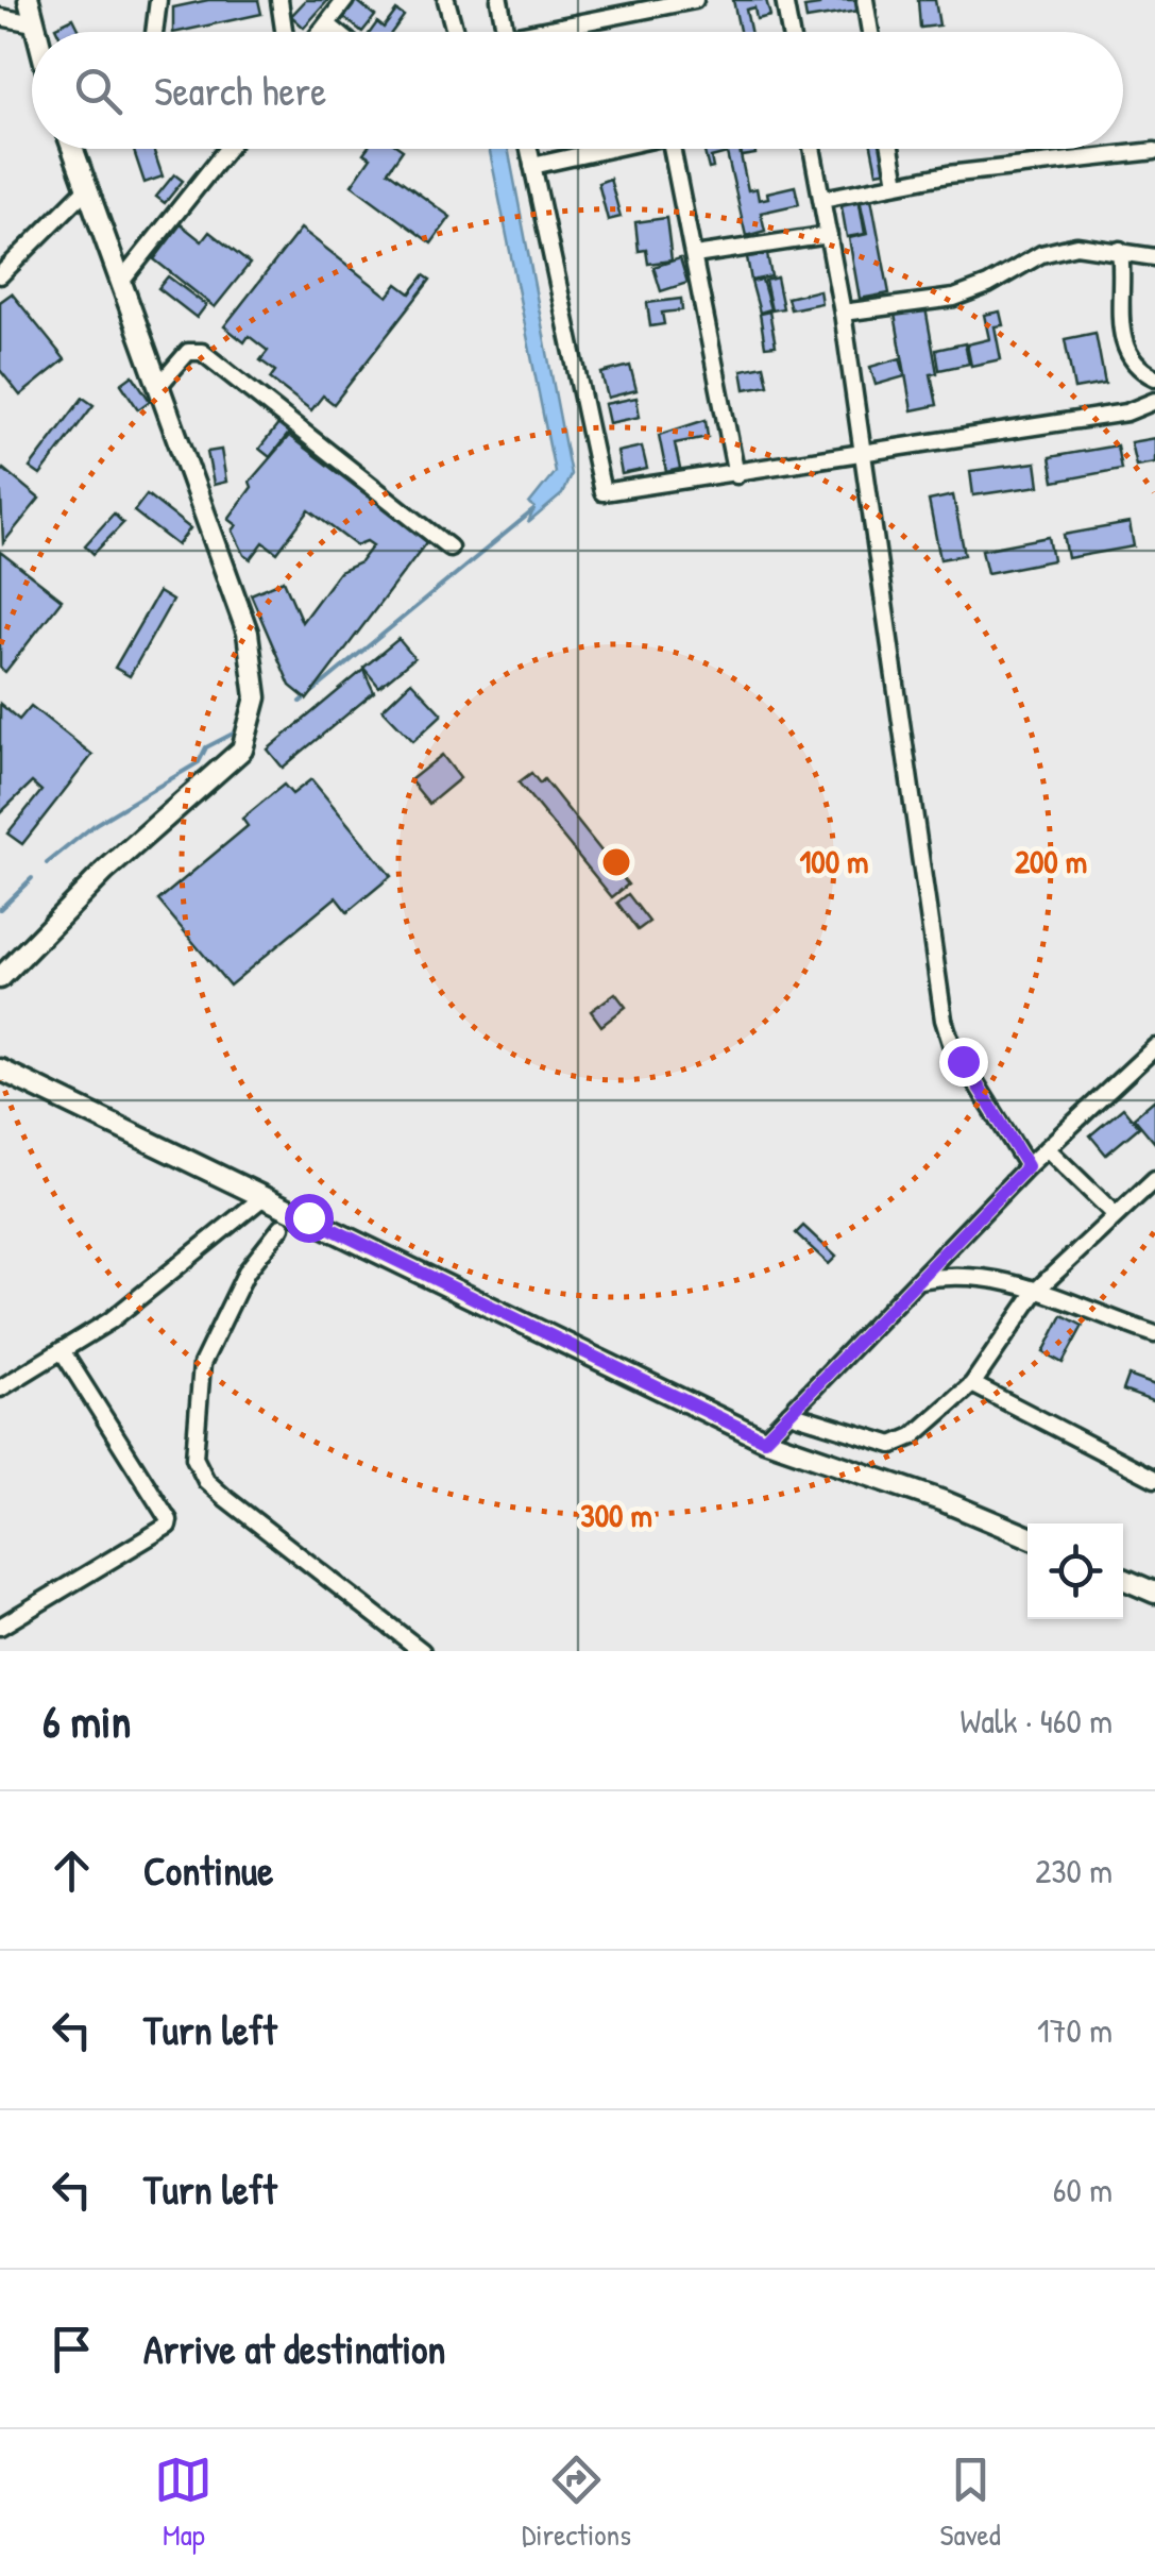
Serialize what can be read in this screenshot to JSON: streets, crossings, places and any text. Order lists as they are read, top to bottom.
{
  "page": {
    "search": "Search here",
    "heading": ["6 min", "Walk · 460 m"],
    "list": [
      ["Continue", "230 m"],
      ["Turn left", "170 m"],
      ["Turn left", "60 m"],
      "Arrive at destination"
    ],
    "nav": ["Map", "Directions", "Saved"]
  },
  "rings": ["100 m", "200 m", "300 m"]
}
